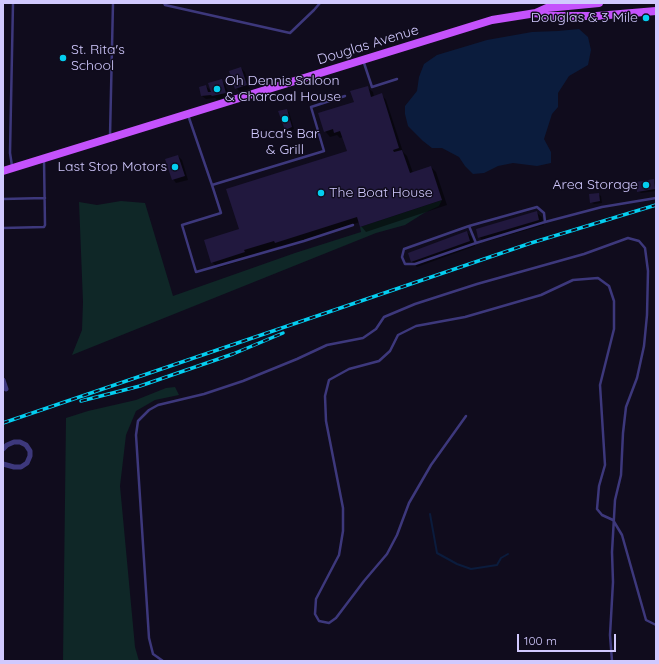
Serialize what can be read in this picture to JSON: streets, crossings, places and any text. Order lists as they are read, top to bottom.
{
  "streets": {
    "main road": ["Douglas Avenue"]
  },
  "places": [
    "Douglas & 3 Mile",
    "St. Rita's School",
    "Oh Dennis Saloon & Charcoal House",
    "Buca's Bar & Grill",
    "Last Stop Motors",
    "Area Storage",
    "The Boat House"
  ],
  "scale_bar": "100 m"
}
